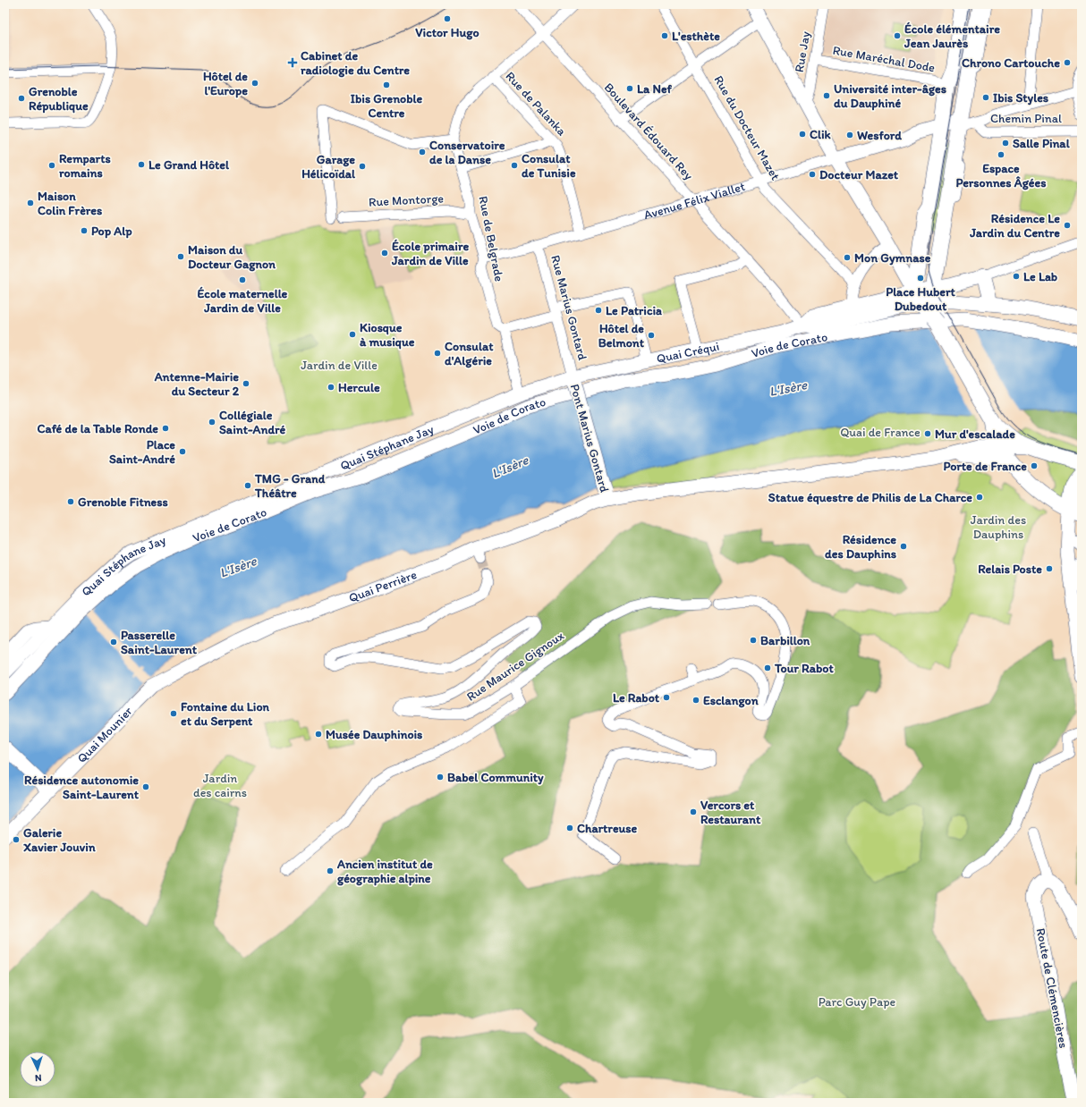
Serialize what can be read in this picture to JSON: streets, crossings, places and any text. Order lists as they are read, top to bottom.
{
  "streets": {
    "main road": [
      "Avenue Félix Viallet",
      "Voie de Corato",
      "Quai Créqui",
      "Pont Marius Gontard",
      "Quai Stéphane Jay",
      "Quai Perrière",
      "Quai Mounier",
      "Route de Clémencières"
    ],
    "street": [
      "Rue Jay",
      "Rue Maréchal Dode",
      "Rue de Palanka",
      "Chemin Pinal",
      "Rue du Docteur Mazet",
      "Boulevard Édouard Rey",
      "Rue Montorge",
      "Rue de Belgrade",
      "Rue Marius Gontard",
      "Rue Maurice Gignoux"
    ]
  },
  "crossings": [
    ["Rue Jay", "Rue Maréchal Dode"],
    ["Rue de Palanka", "Avenue Félix Viallet"],
    ["Rue de Palanka", "Rue de Belgrade"],
    ["Chemin Pinal", "Avenue Félix Viallet"],
    ["Rue du Docteur Mazet", "Avenue Félix Viallet"],
    ["Boulevard Édouard Rey", "Avenue Félix Viallet"],
    ["Boulevard Édouard Rey", "Rue de Belgrade"],
    ["Boulevard Édouard Rey", "Quai Créqui"],
    ["Rue Montorge", "Rue de Belgrade"],
    ["Avenue Félix Viallet", "Rue de Belgrade"],
    ["Avenue Félix Viallet", "Rue Marius Gontard"],
    ["Rue de Belgrade", "Quai Stéphane Jay"],
    ["Rue Marius Gontard", "Quai Créqui"],
    ["Rue Marius Gontard", "Pont Marius Gontard"],
    ["Rue Marius Gontard", "Quai Stéphane Jay"],
    ["Quai Créqui", "Pont Marius Gontard"],
    ["Quai Créqui", "Quai Stéphane Jay"],
    ["Pont Marius Gontard", "Quai Stéphane Jay"],
    ["Pont Marius Gontard", "Quai Perrière"],
    ["Quai Perrière", "Quai Mounier"]
  ],
  "water": ["L'Isère"],
  "parks": [
    "Jardin de Ville",
    "Quai de France",
    "Jardin des Dauphins",
    "Jardin des cairns",
    "Parc Guy Pape"
  ],
  "places": {
    "other": [
      "Victor Hugo",
      "L'esthète",
      "École élémentaire Jean Jaurès",
      "Chrono Cartouche",
      "Hôtel de l'Europe",
      "Ibis Grenoble Centre",
      "La Nef",
      "Université inter-âges du Dauphiné",
      "Ibis Styles",
      "Grenoble République",
      "Clik",
      "Wesford",
      "Salle Pinal",
      "Conservatoire de la Danse",
      "Espace Personnes Âgées",
      "Le Grand Hôtel",
      "Remparts romains",
      "Consulat de Tunisie",
      "Garage Hélicoïdal",
      "Docteur Mazet",
      "Maison Colin Frères",
      "Résidence Le Jardin du Centre",
      "Pop Alp",
      "École primaire Jardin de Ville",
      "Maison du Docteur Gagnon",
      "Mon Gymnase",
      "Le Lab",
      "Place Hubert Dubedout",
      "École maternelle Jardin de Ville",
      "Le Patricia",
      "Kiosque à musique",
      "Hôtel de Belmont",
      "Consulat d'Algérie",
      "Antenne-Mairie du Secteur 2",
      "Hercule",
      "Collégiale Saint-André",
      "Café de la Table Ronde",
      "Mur d'escalade",
      "Place Saint-André",
      "Porte de France",
      "TMG - Grand Théâtre",
      "Statue équestre de Philis de La Charce",
      "Grenoble Fitness",
      "Résidence des Dauphins",
      "Relais Poste",
      "Barbillon",
      "Passerelle Saint-Laurent",
      "Tour Rabot",
      "Le Rabot",
      "Esclangon",
      "Fontaine du Lion et du Serpent",
      "Musée Dauphinois",
      "Babel Community",
      "Résidence autonomie Saint-Laurent",
      "Vercors et Restaurant",
      "Chartreuse",
      "Galerie Xavier Jouvin",
      "Ancien institut de géographie alpine"
    ],
    "health": ["Cabinet de radiologie du Centre"]
  },
  "north": "bottom"
}
